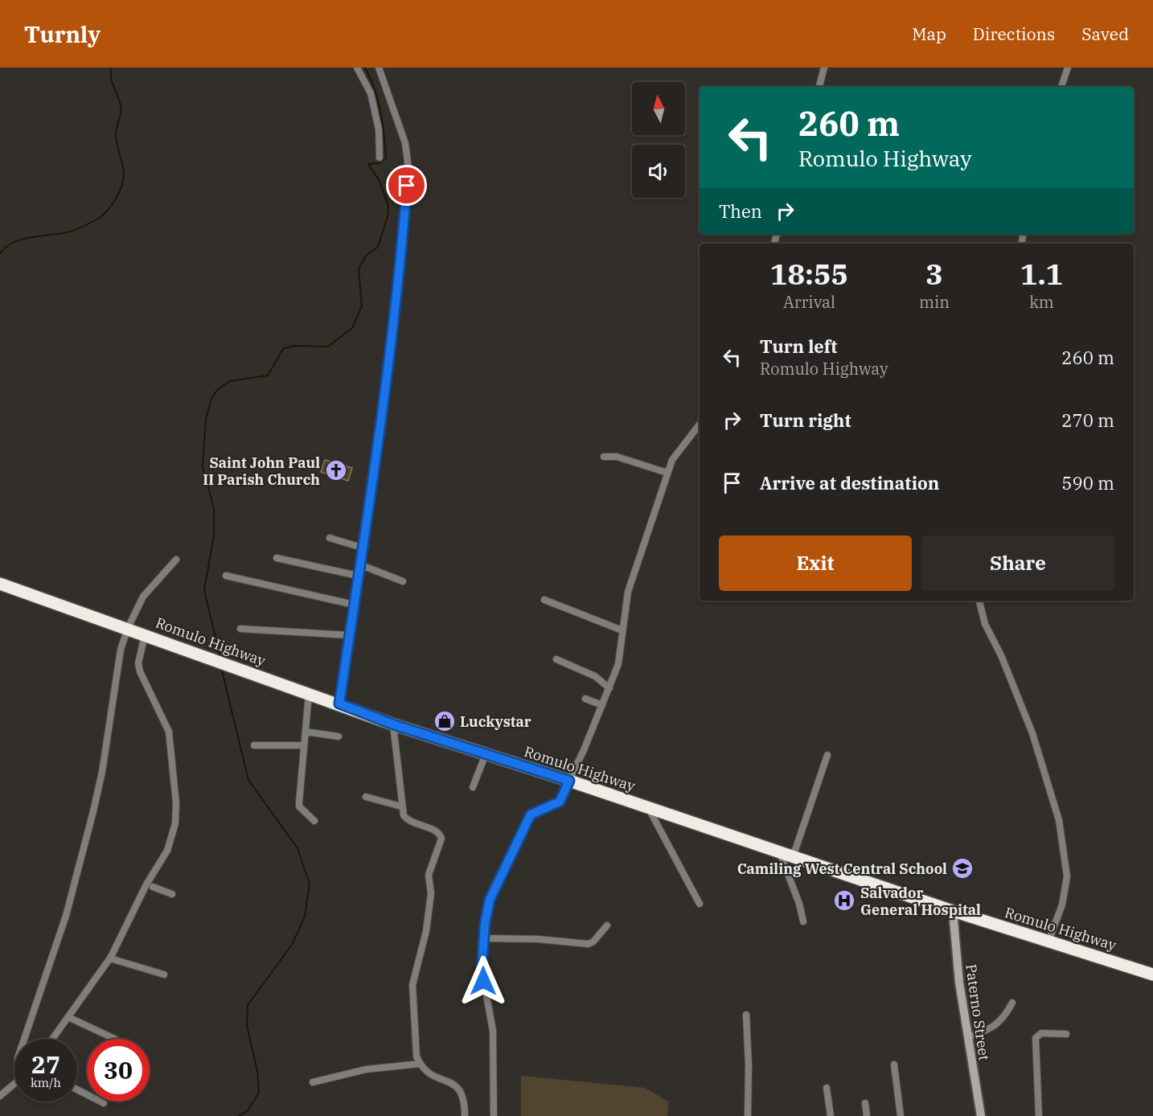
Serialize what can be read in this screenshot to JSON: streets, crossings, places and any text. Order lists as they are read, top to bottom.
{
  "streets": {
    "highway": ["Romulo Highway"],
    "street": ["Paterno Street"]
  },
  "crossings": [
    ["Romulo Highway", "Paterno Street"]
  ],
  "places": {
    "church": ["Saint John Paul II Parish Church"],
    "shop": ["Luckystar"],
    "school or university": ["Camiling West Central School"],
    "hospital": ["Salvador General Hospital"]
  },
  "north": "top",
  "page": {
    "header": "Turnly",
    "nav": ["Map", "Directions", "Saved"],
    "turn": ["260 m", "Romulo Highway"],
    "then": "Then",
    "eta": [
      "18:55",
      "Arrival",
      "3",
      "min",
      "1.1",
      "km"
    ],
    "list": [
      {
        "name": "Turn left",
        "note": "Romulo Highway",
        "value": "260 m"
      },
      {
        "name": "Turn right",
        "value": "270 m"
      },
      {
        "name": "Arrive at destination",
        "value": "590 m"
      }
    ],
    "buttons": ["Exit", "Share"],
    "speed": "27 km/h",
    "limit": "30"
  }
}
